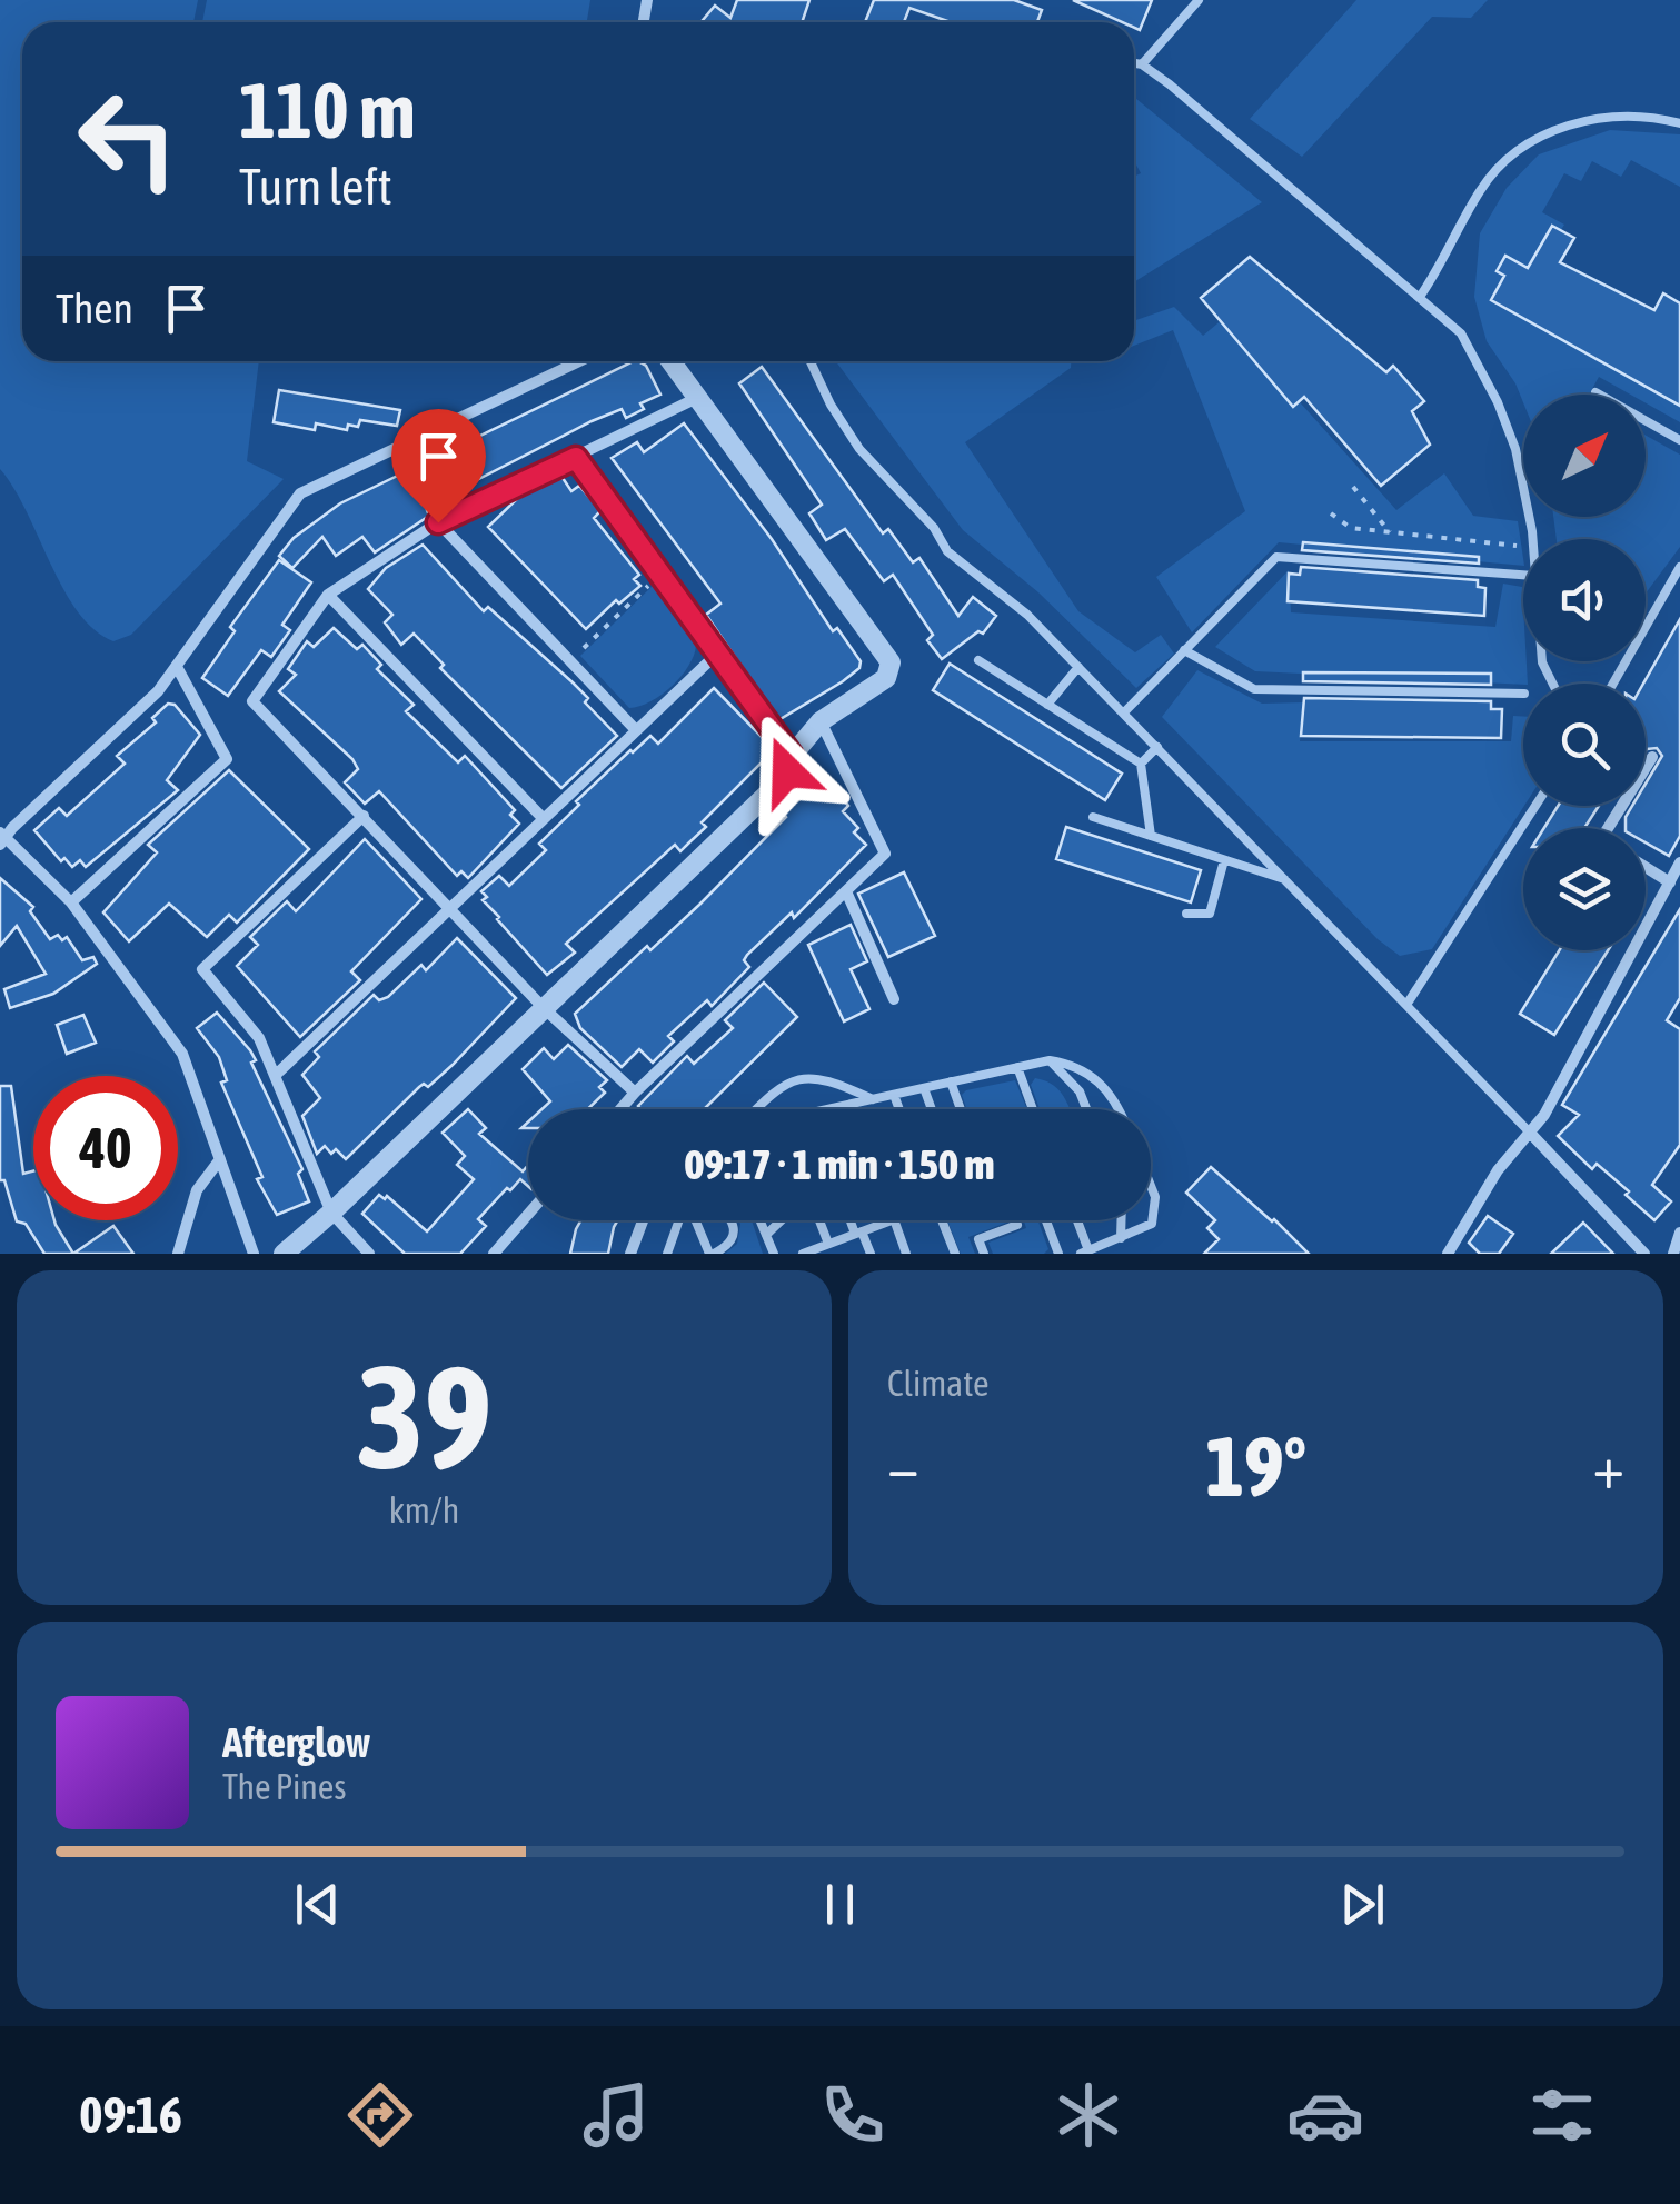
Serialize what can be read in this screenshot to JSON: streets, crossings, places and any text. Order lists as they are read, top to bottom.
{
  "north": "top right",
  "page": {
    "turn": ["110 m", "Turn left"],
    "then": "Then",
    "limit": "40",
    "trip": "09:17 · 1 min · 150 m",
    "tile": [
      ["39", "km/h"],
      "Climate"
    ],
    "heat": ["−", "19°", "+"],
    "song": ["Afterglow", "The Pines"],
    "tabs": "09:16"
  }
}
